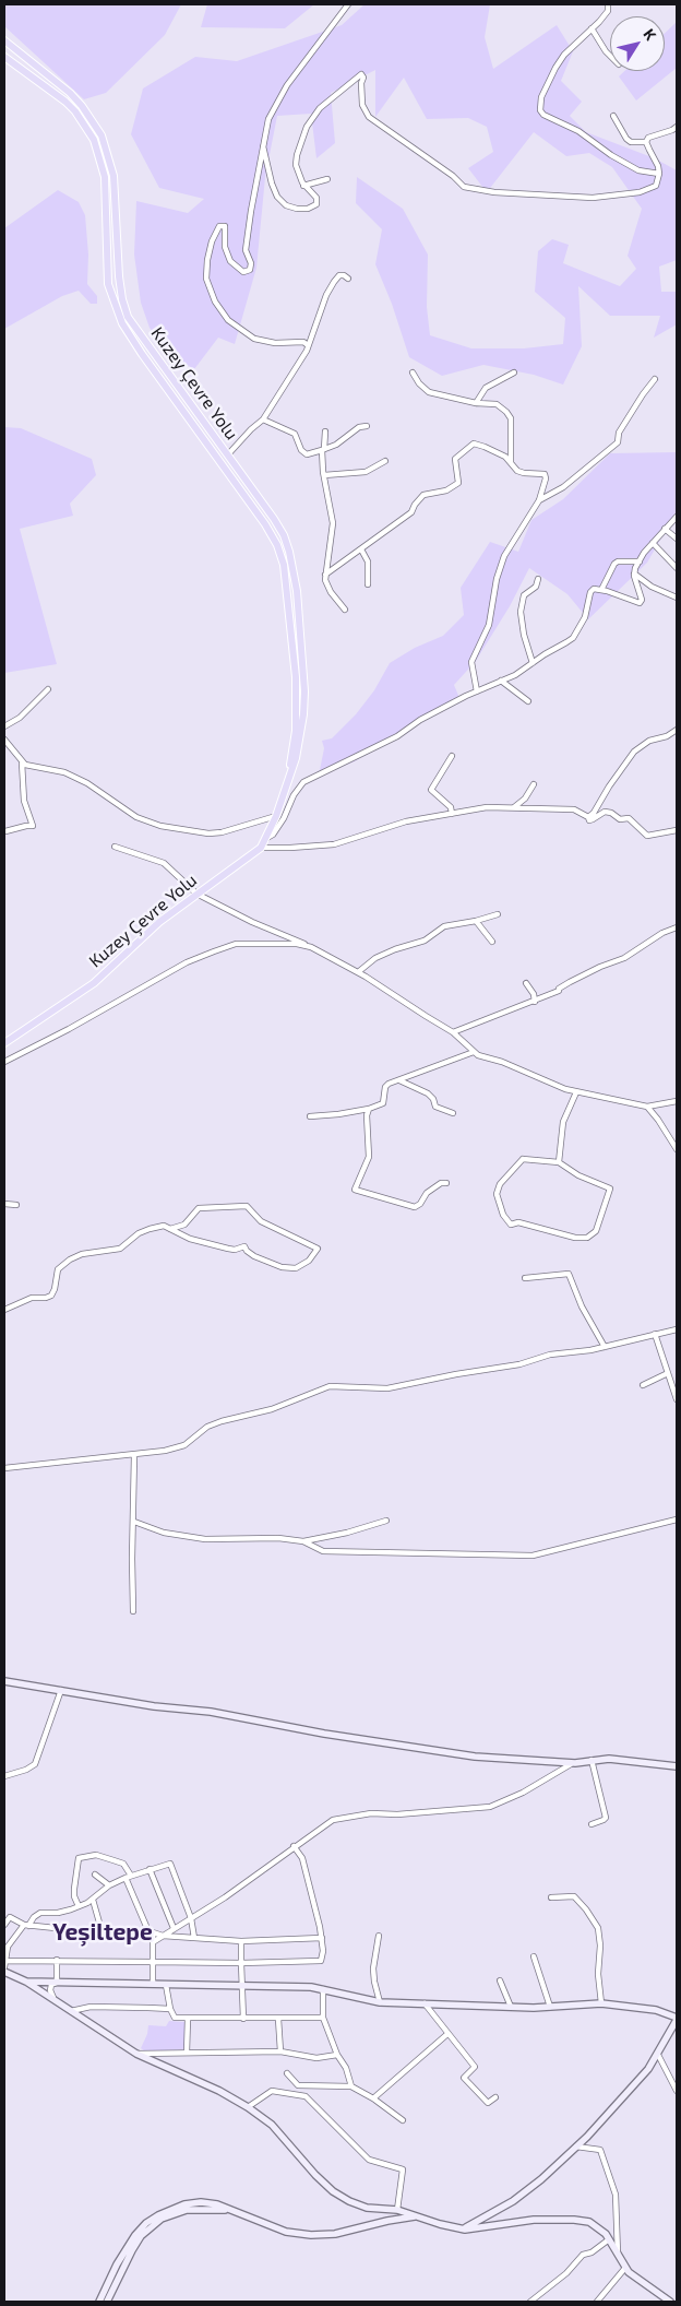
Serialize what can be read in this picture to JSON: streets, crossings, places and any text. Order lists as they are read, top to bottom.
{
  "streets": {
    "main road": ["Kuzey Çevre Yolu"]
  },
  "districts": ["Yeşiltepe"],
  "north": "top right"
}
